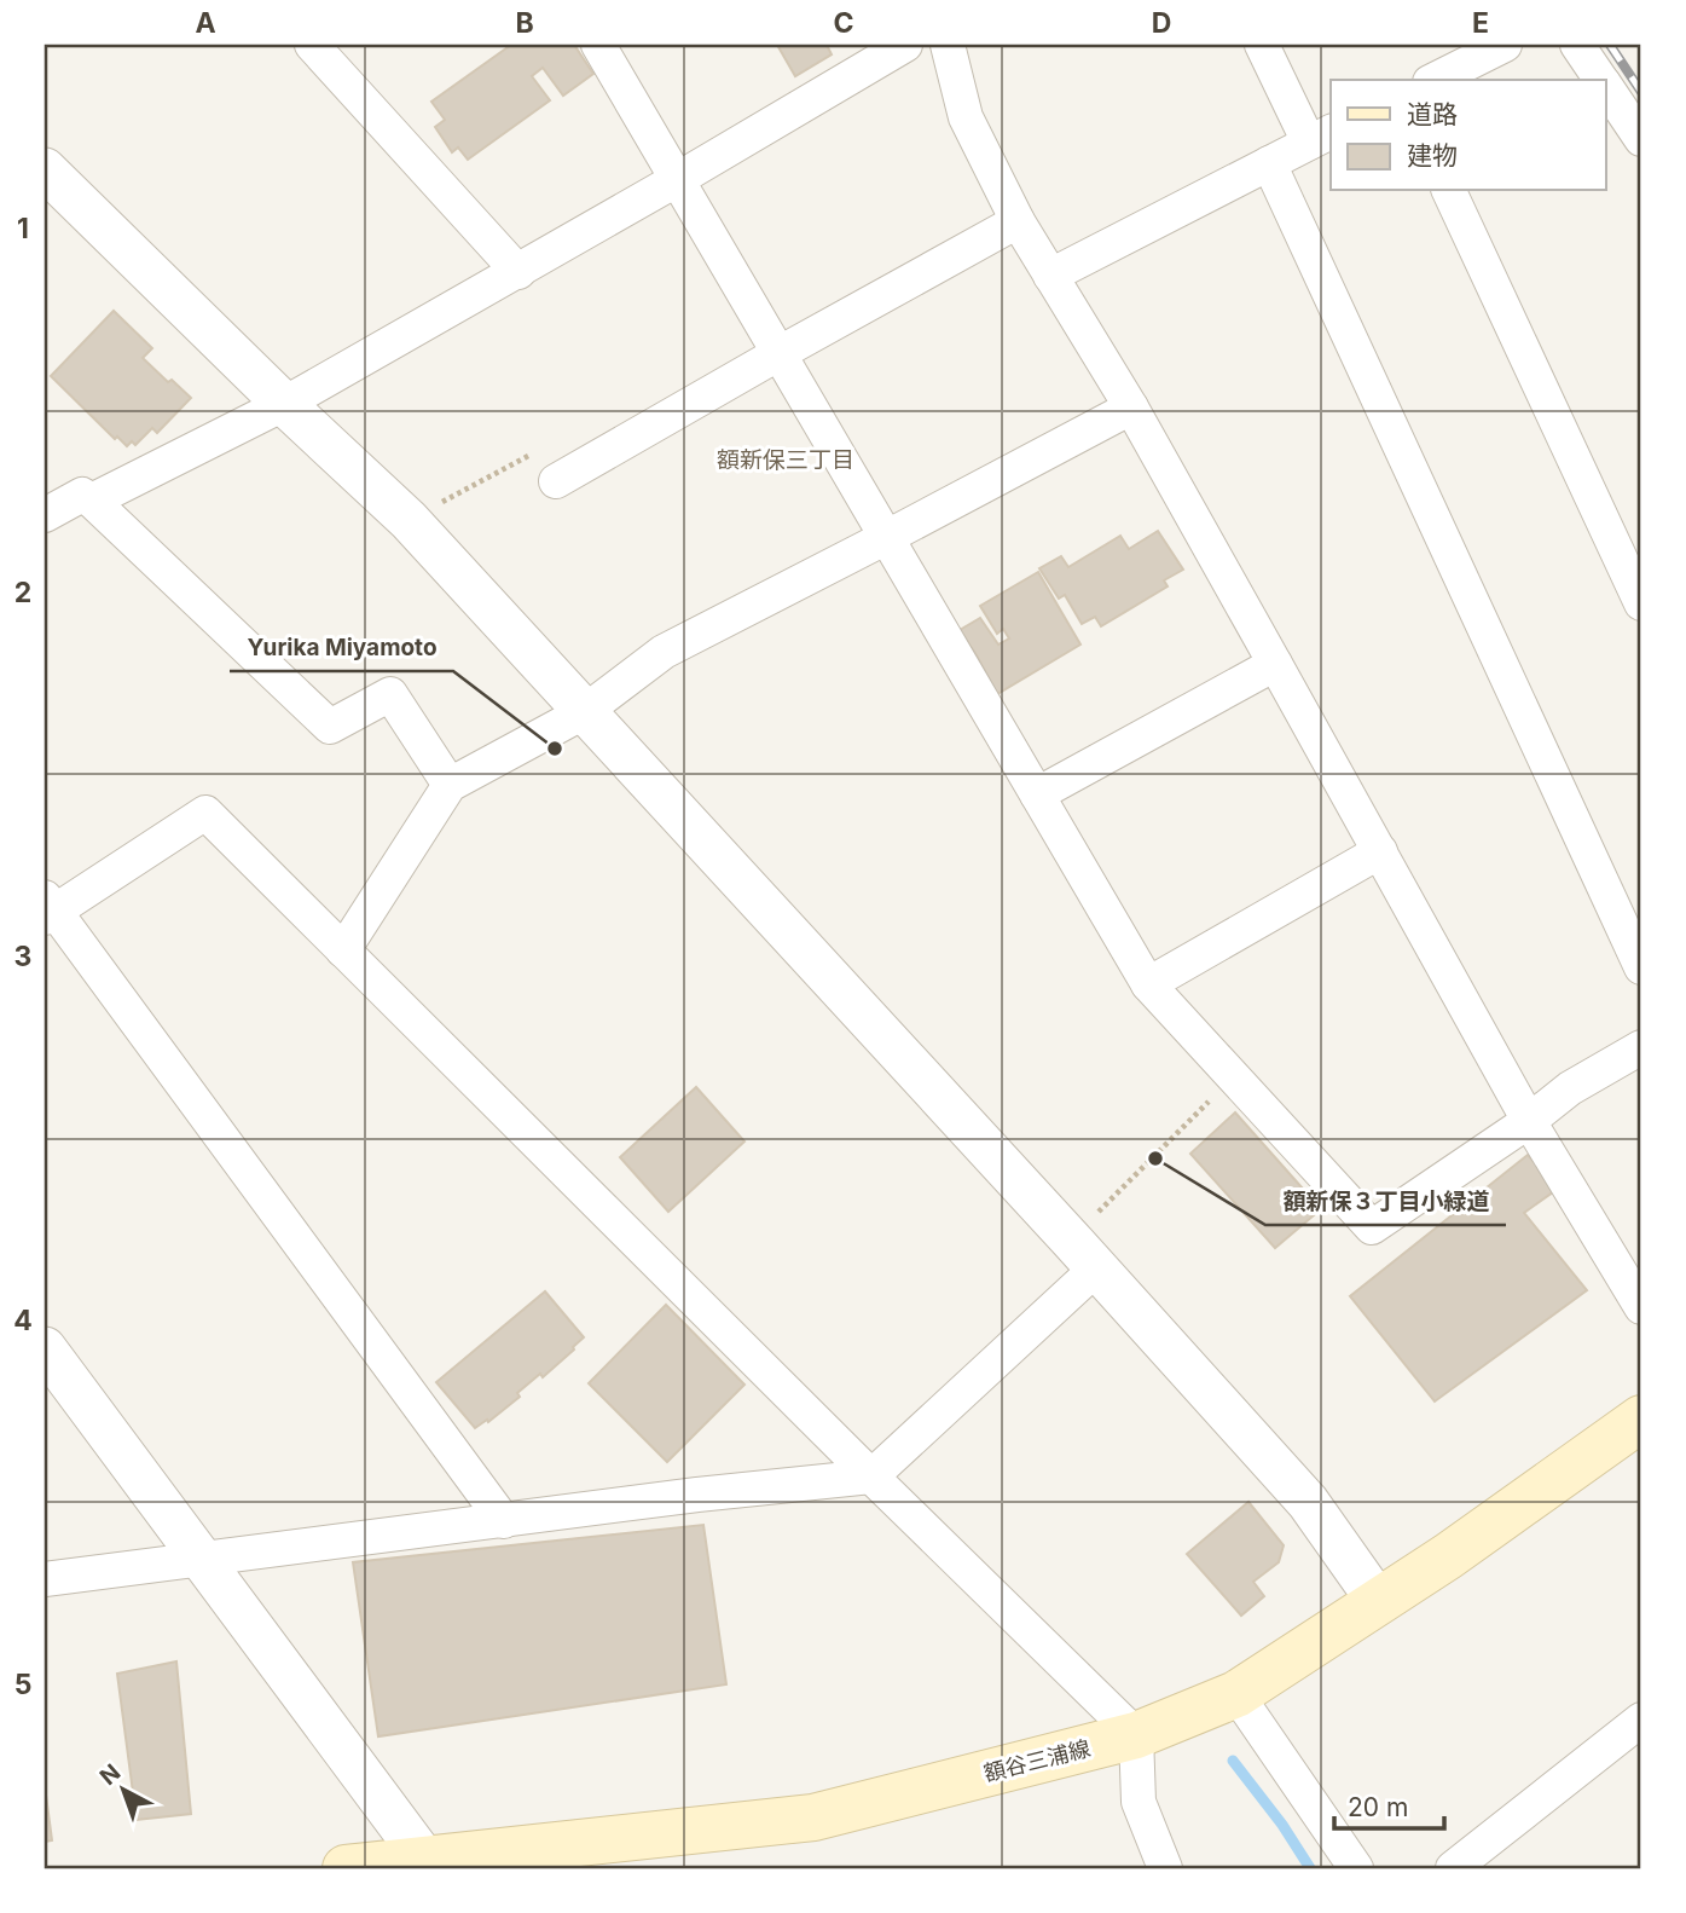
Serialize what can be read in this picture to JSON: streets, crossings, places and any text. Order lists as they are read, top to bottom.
{
  "streets": {
    "main road": ["額谷三浦線"]
  },
  "districts": ["額新保三丁目"],
  "places": ["Yurika Miyamoto", "額新保３丁目小緑道"],
  "legend": ["道路", "建物"],
  "scale_bar": "20 m",
  "north": "top left",
  "grid": {
    "columns": [
      "A",
      "B",
      "C",
      "D",
      "E"
    ],
    "rows": [
      "1",
      "2",
      "3",
      "4",
      "5"
    ]
  }
}
